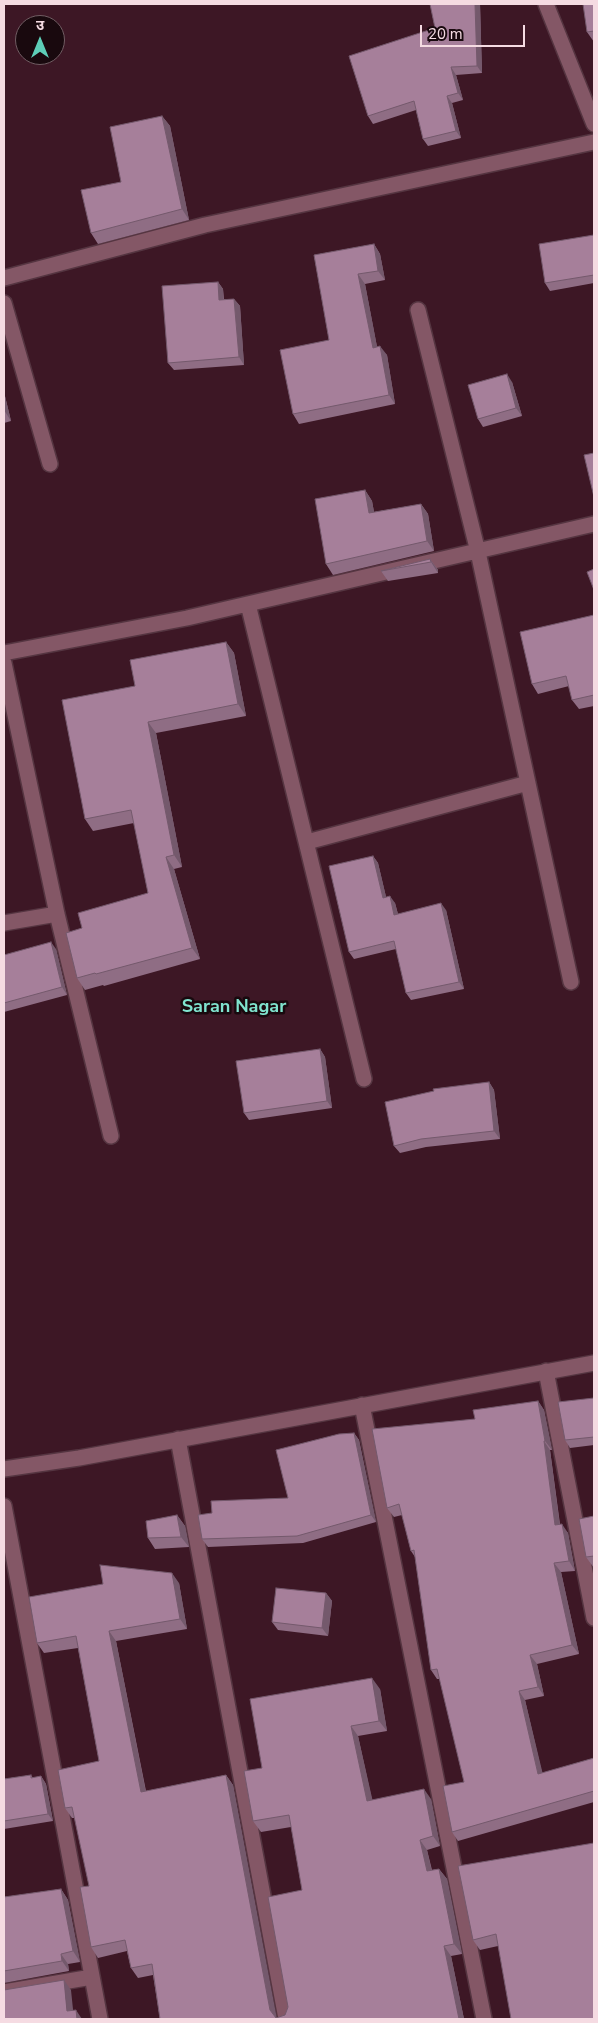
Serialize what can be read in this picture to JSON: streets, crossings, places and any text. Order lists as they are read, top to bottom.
{
  "districts": ["Saran Nagar"],
  "scale_bar": "20 m",
  "north": "top"
}
